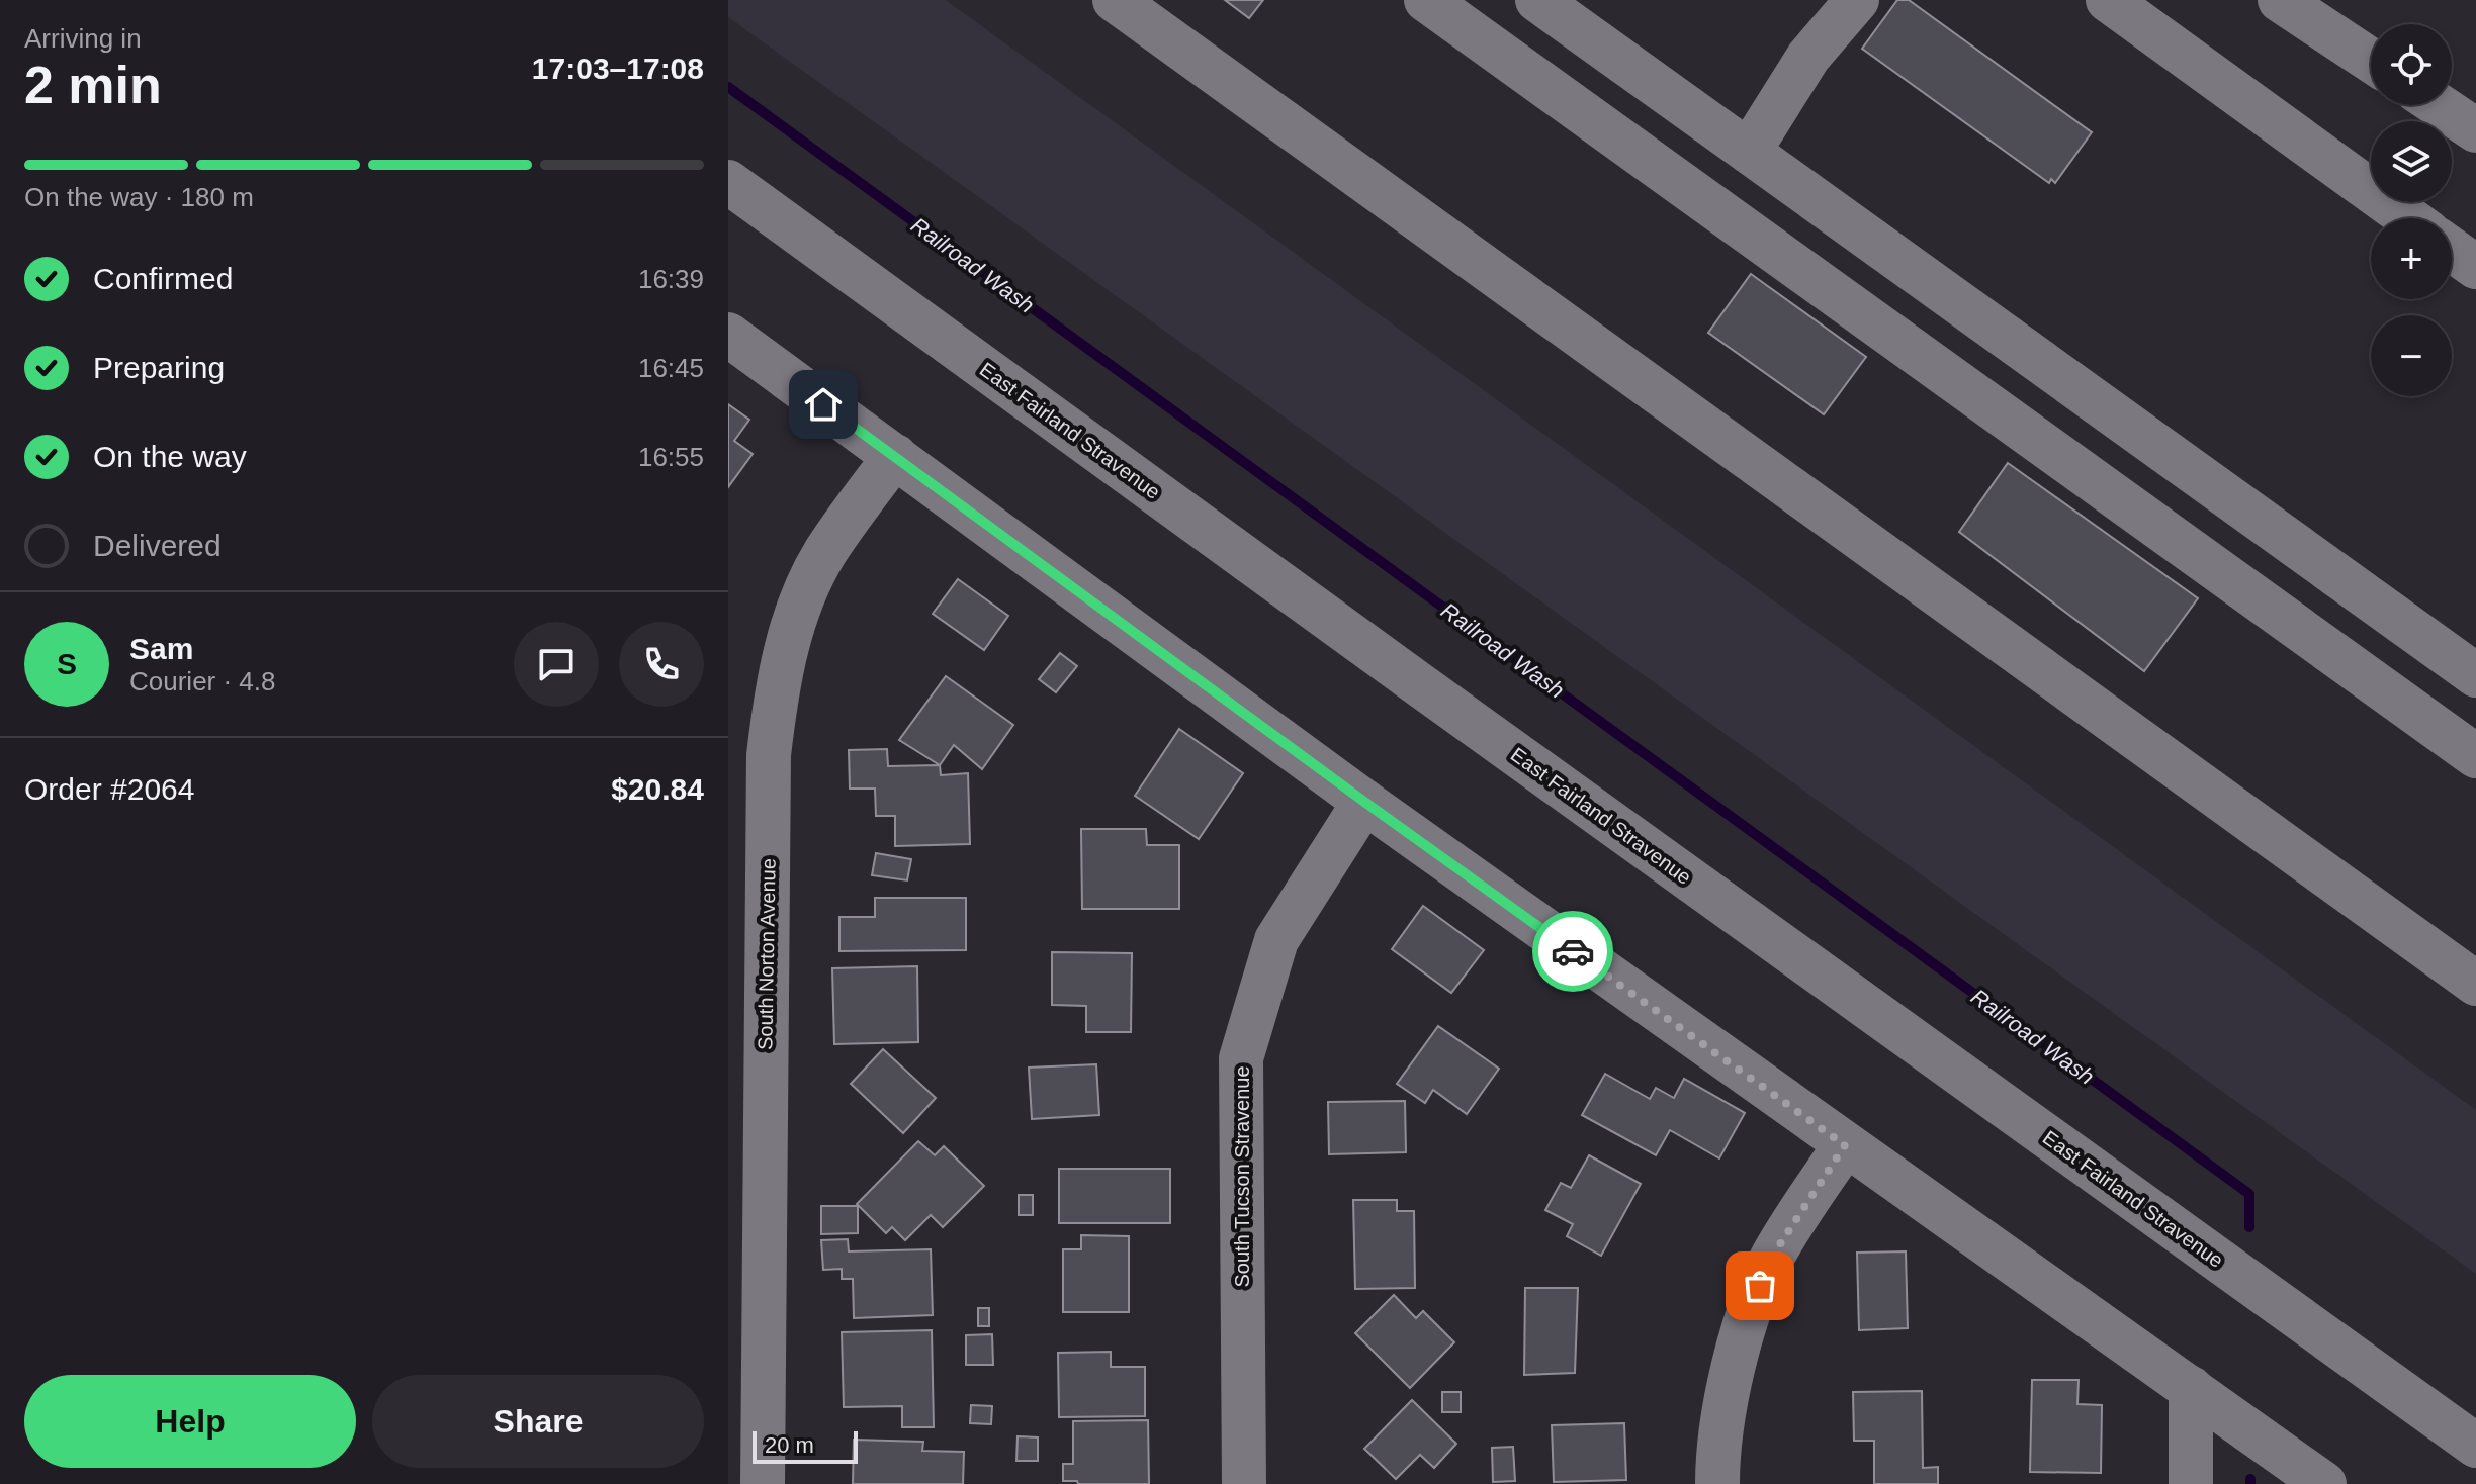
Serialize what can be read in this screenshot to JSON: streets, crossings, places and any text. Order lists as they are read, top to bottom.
{
  "streets": {
    "street": ["East Fairland Stravenue", "South Norton Avenue", "South Tucson Stravenue"]
  },
  "water": ["Railroad Wash"],
  "scale_bar": "20 m",
  "page": {
    "heading": ["2 min", "Arriving in", "17:03–17:08"],
    "panel": [
      "Sam",
      "Courier · 4.8",
      "Order #2064",
      "$20.84"
    ],
    "map_buttons": ["+", "−"],
    "bar": "On the way · 180 m",
    "list": [
      ["Confirmed", "16:39"],
      ["Preparing", "16:45"],
      ["On the way", "16:55"],
      "Delivered"
    ],
    "round": "S",
    "buttons": ["Help", "Share"],
    "scale": "20 m"
  }
}
